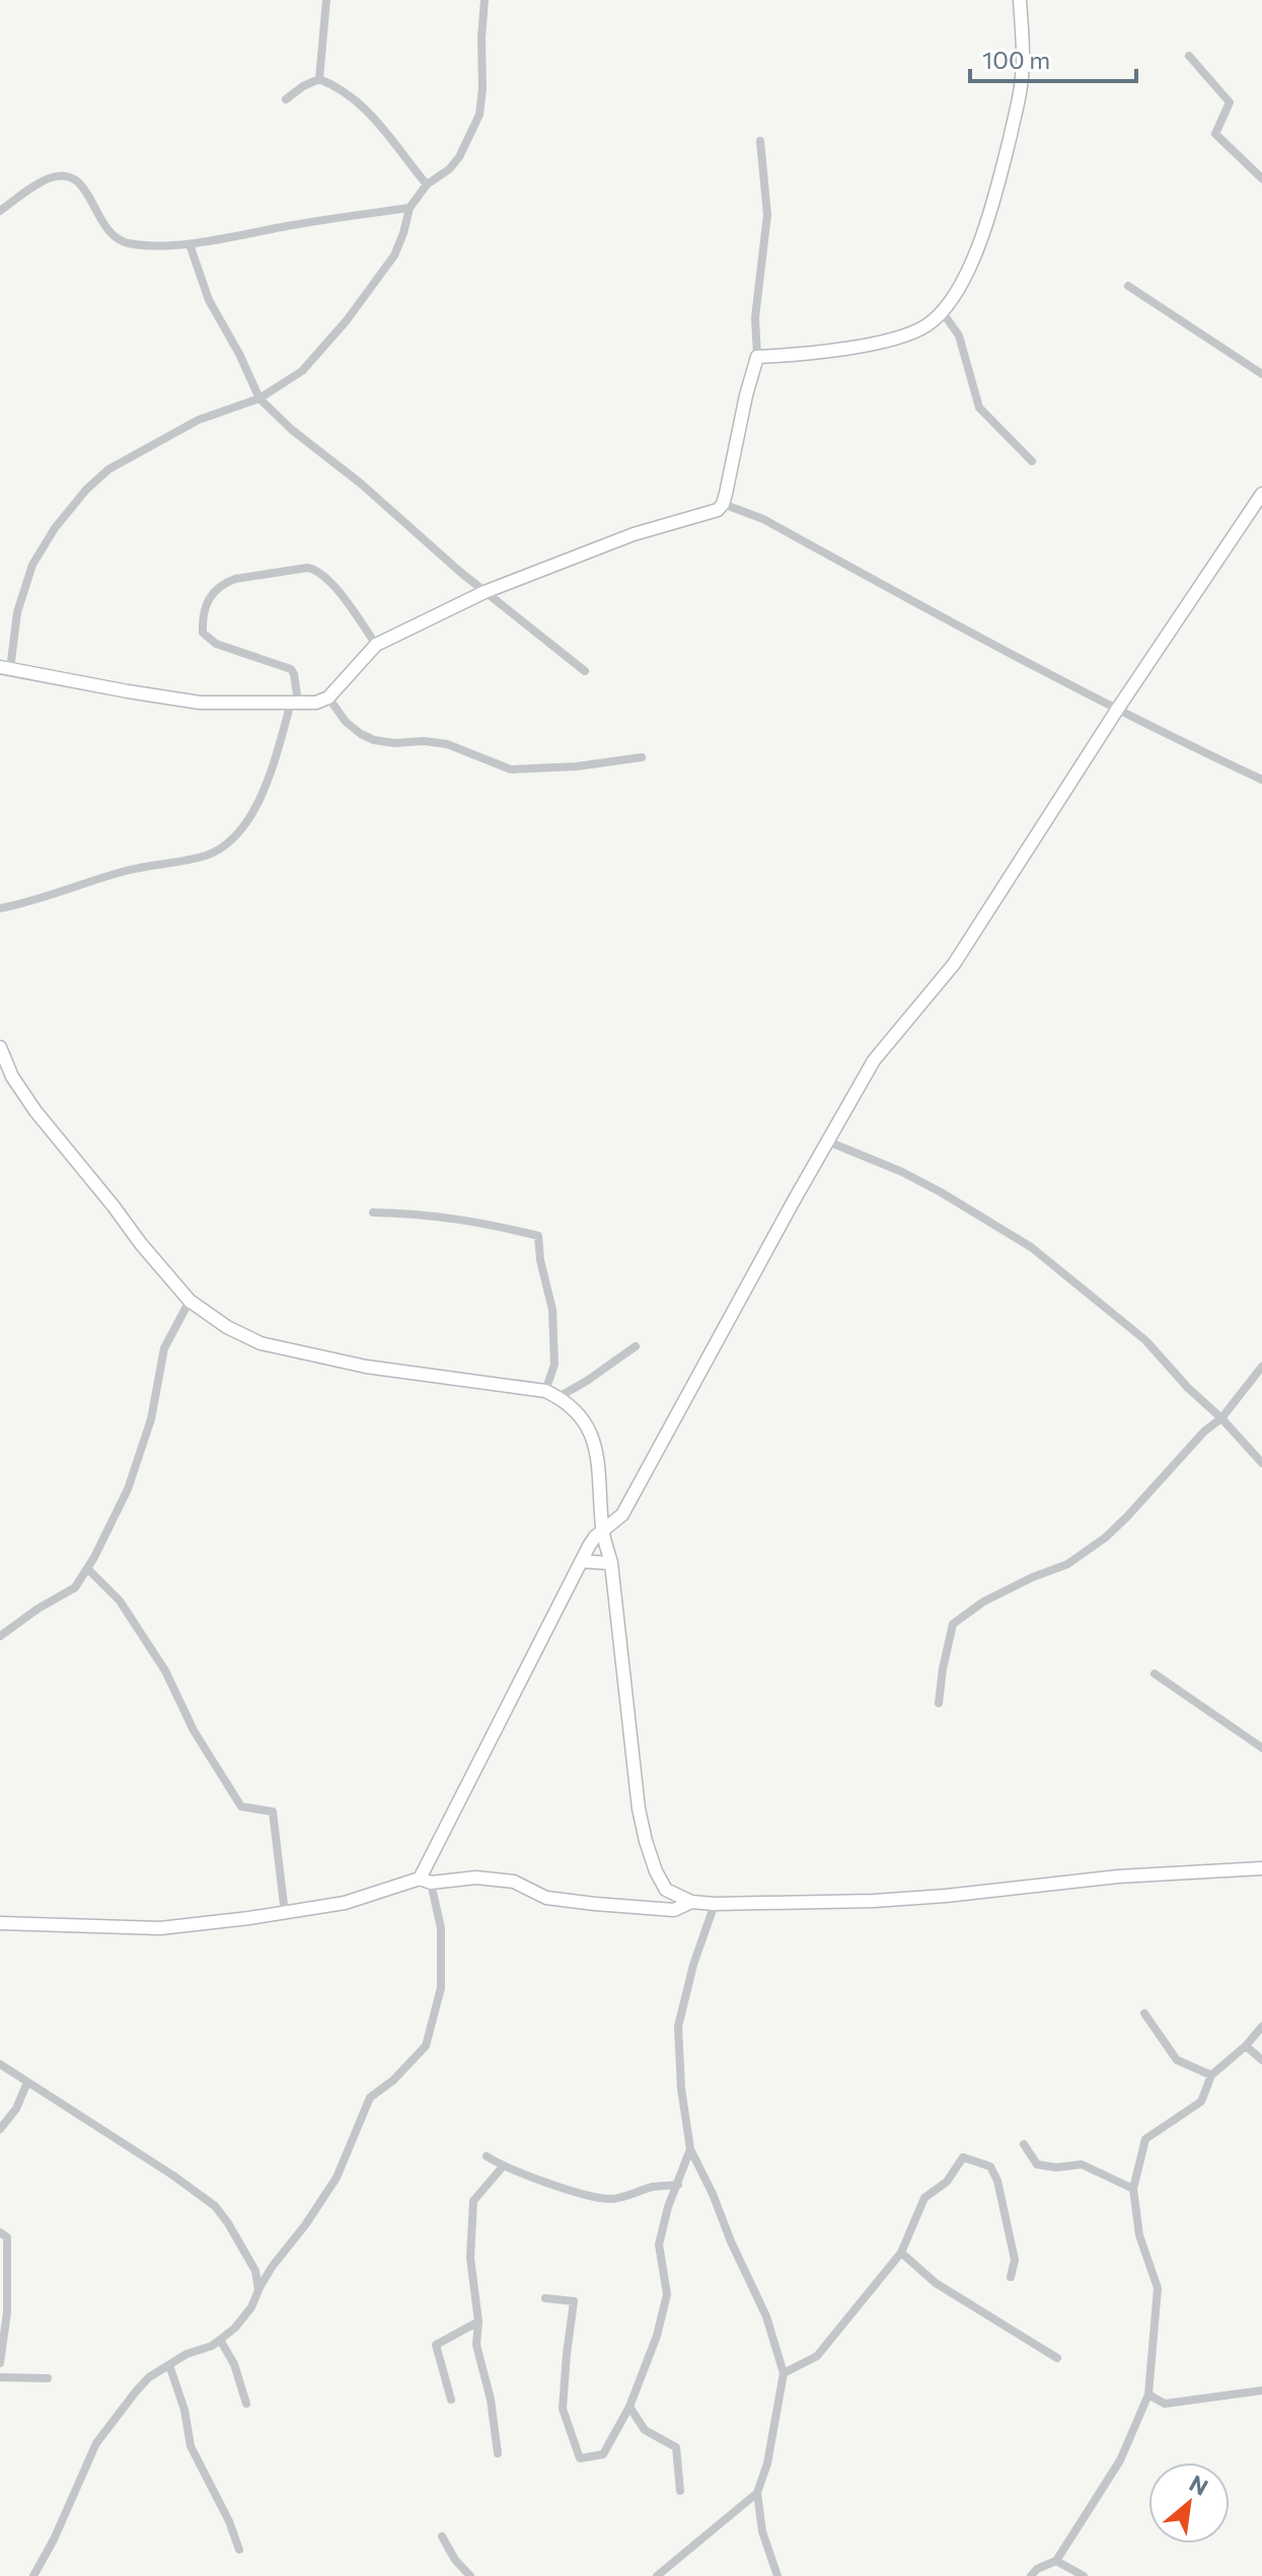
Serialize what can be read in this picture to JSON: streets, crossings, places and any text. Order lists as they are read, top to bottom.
{
  "scale_bar": "100 m",
  "north": "top right"
}
